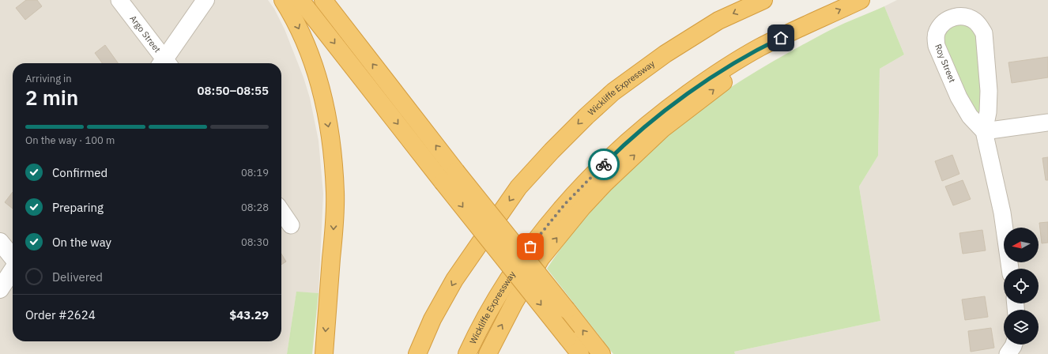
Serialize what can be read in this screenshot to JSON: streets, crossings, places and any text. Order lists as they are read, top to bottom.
{
  "streets": {
    "highway": ["Wickliffe Expressway"],
    "street": ["Argo Street", "Roy Street"]
  },
  "north": "left",
  "page": {
    "heading": ["2 min", "Arriving in", "08:50–08:55"],
    "panel": ["Order #2624", "$43.29"],
    "bar": "On the way · 100 m",
    "list": [
      ["Confirmed", "08:19"],
      ["Preparing", "08:28"],
      ["On the way", "08:30"],
      "Delivered"
    ]
  }
}
